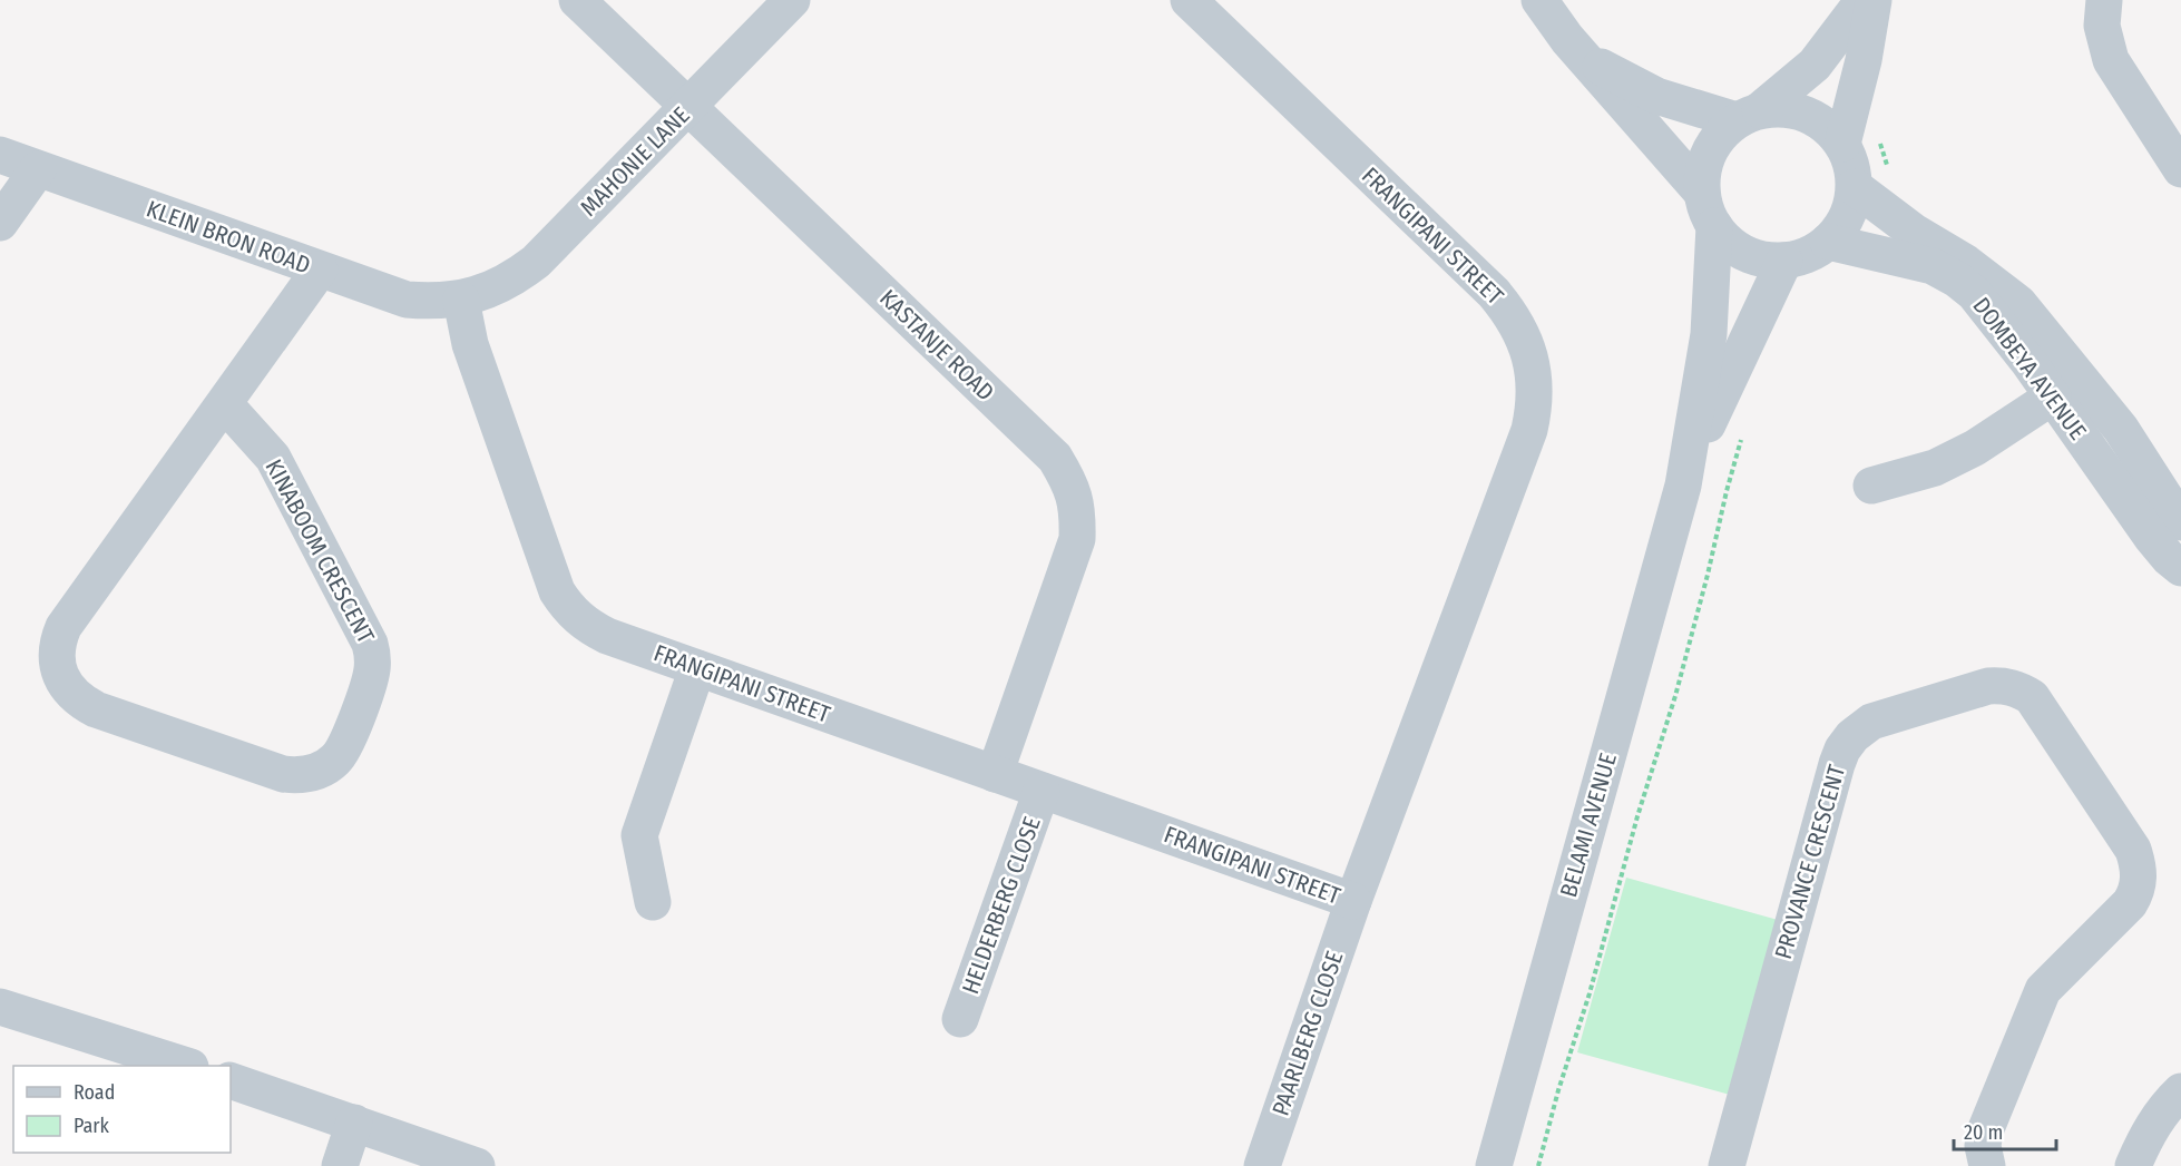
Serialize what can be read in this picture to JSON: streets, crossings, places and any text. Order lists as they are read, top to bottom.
{
  "streets": {
    "street": [
      "MAHONIE LANE",
      "FRANGIPANI STREET",
      "KLEIN BRON ROAD",
      "KASTANJE ROAD",
      "DOMBEYA AVENUE",
      "KINABOOM CRESCENT",
      "BELAMI AVENUE",
      "PROVANCE CRESCENT",
      "HELDERBERG CLOSE",
      "PAARLBERG CLOSE"
    ]
  },
  "crossings": [
    ["MAHONIE LANE", "FRANGIPANI STREET"],
    ["MAHONIE LANE", "KLEIN BRON ROAD"],
    ["MAHONIE LANE", "KASTANJE ROAD"],
    ["FRANGIPANI STREET", "KLEIN BRON ROAD"],
    ["FRANGIPANI STREET", "KASTANJE ROAD"],
    ["FRANGIPANI STREET", "HELDERBERG CLOSE"],
    ["FRANGIPANI STREET", "PAARLBERG CLOSE"],
    ["KLEIN BRON ROAD", "KINABOOM CRESCENT"],
    ["DOMBEYA AVENUE", "BELAMI AVENUE"]
  ],
  "legend": ["Road", "Park"],
  "scale_bar": "20 m"
}
